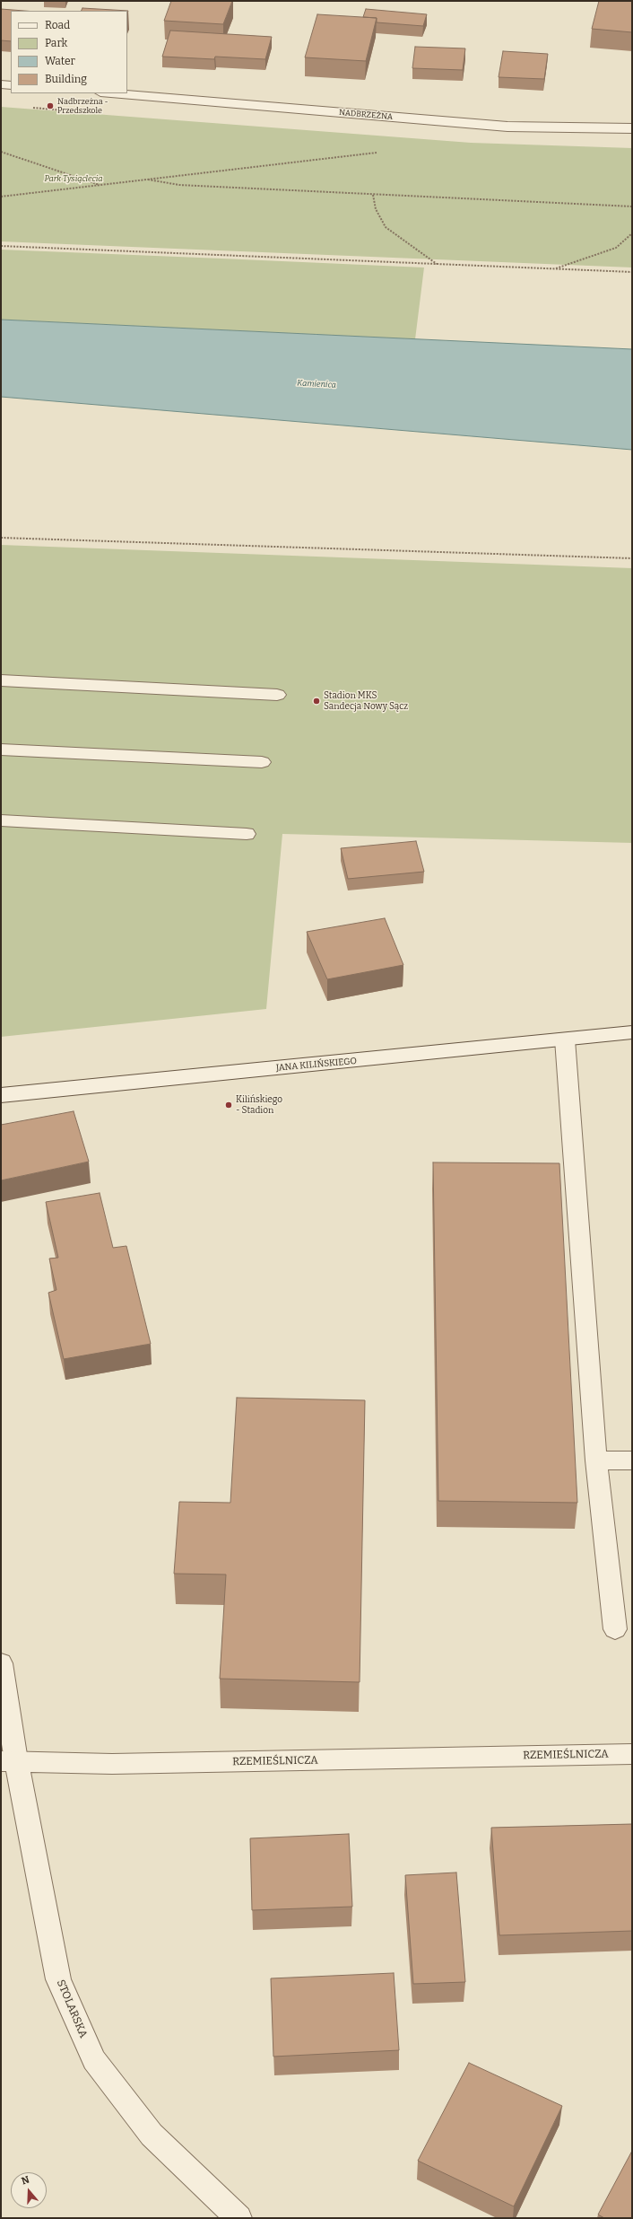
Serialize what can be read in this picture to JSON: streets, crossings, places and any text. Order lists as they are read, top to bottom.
{
  "streets": {
    "street": [
      "NADBRZEŻNA",
      "JANA KILIŃSKIEGO",
      "RZEMIEŚLNICZA",
      "STOLARSKA"
    ]
  },
  "crossings": [
    ["RZEMIEŚLNICZA", "STOLARSKA"]
  ],
  "water": ["Kamienica"],
  "parks": ["Park Tysiąclecia"],
  "places": ["Nadbrzeżna - Przedszkole", "Stadion MKS Sandecja Nowy Sącz", "Kilińskiego - Stadion"],
  "legend": [
    "Road",
    "Park",
    "Water",
    "Building"
  ],
  "north": "top"
}
